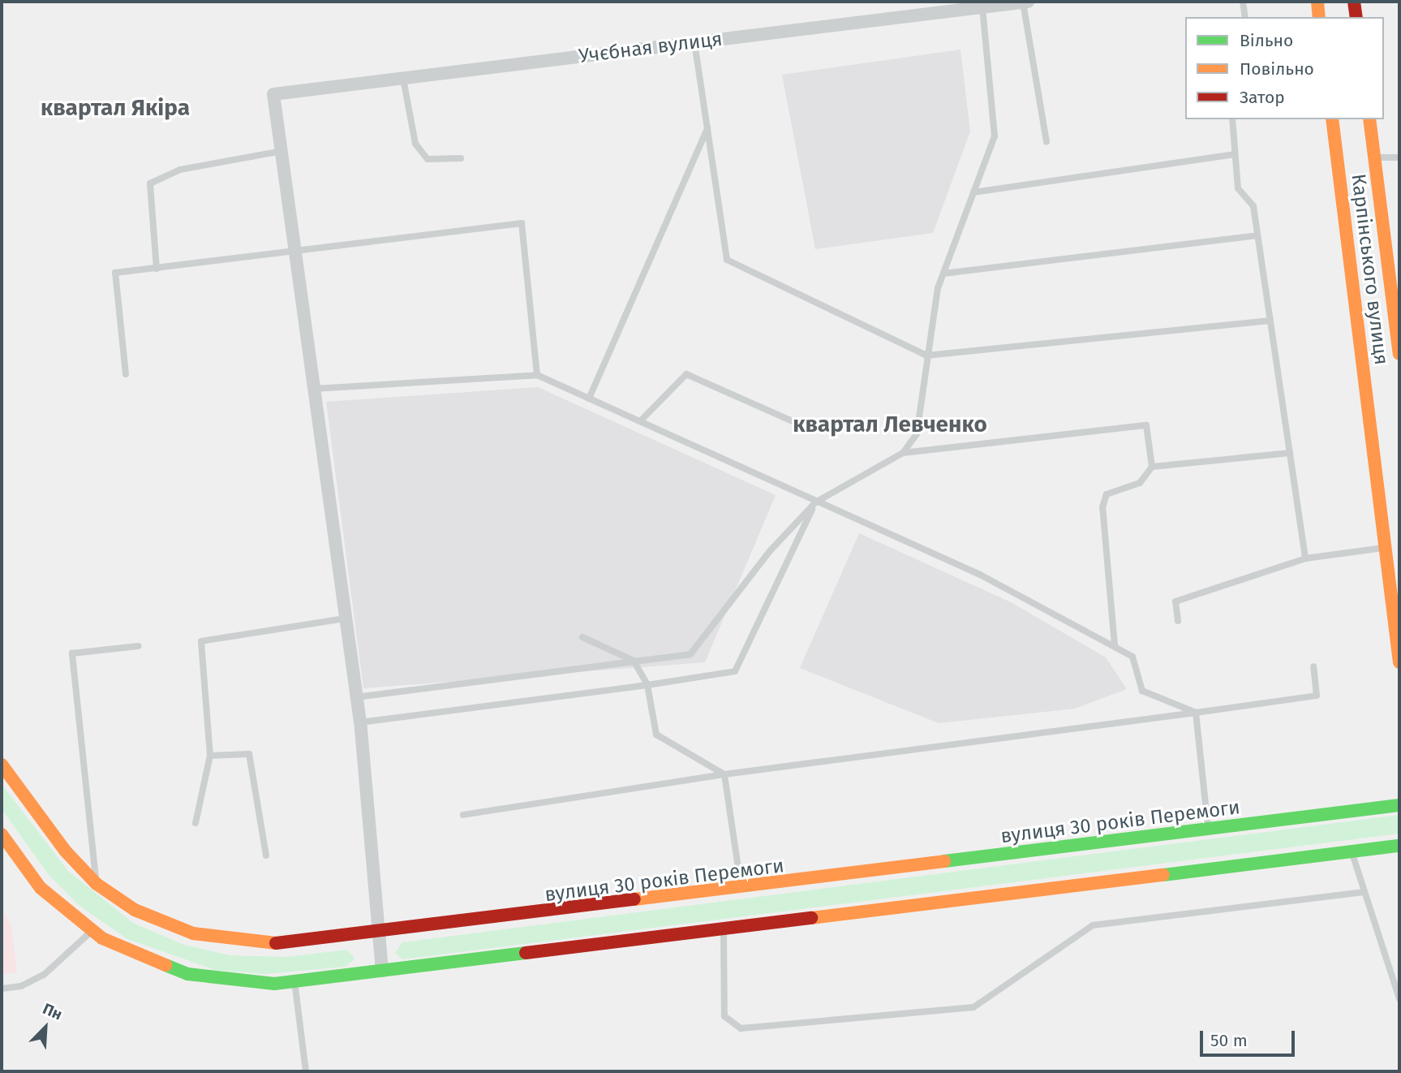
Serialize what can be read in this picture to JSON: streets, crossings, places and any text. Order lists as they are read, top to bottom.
{
  "streets": {
    "street": ["Учєбная вулиця", "Карпінського вулиця", "вулиця 30 років Перемоги"]
  },
  "districts": ["квартал Якіра", "квартал Левченко"],
  "legend": ["Вільно", "Повільно", "Затор"],
  "scale_bar": "50 m",
  "north": "top right"
}
